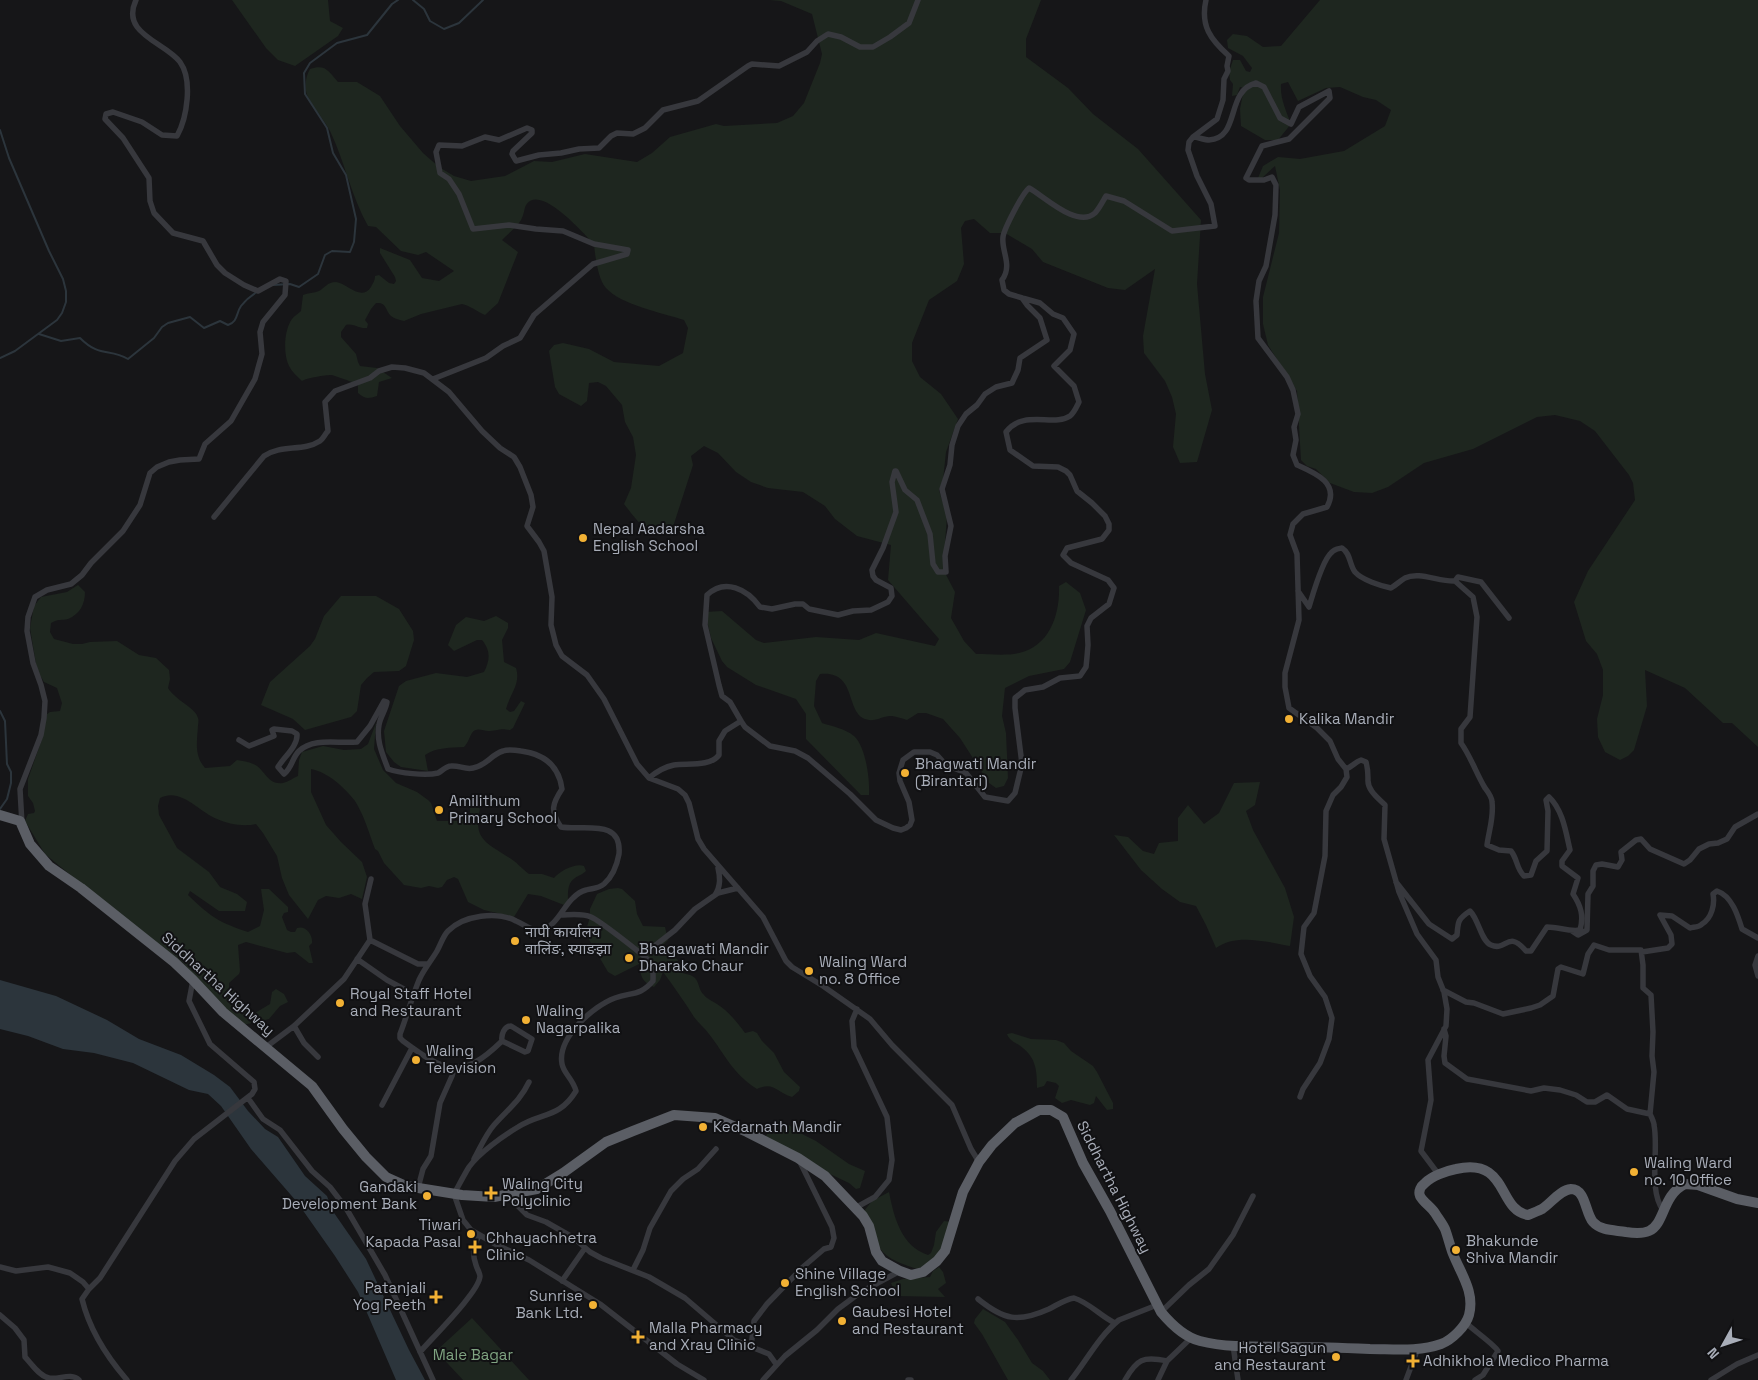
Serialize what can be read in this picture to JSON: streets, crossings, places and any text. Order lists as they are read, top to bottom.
{
  "streets": {
    "highway": ["Siddhartha Highway"]
  },
  "parks": ["Male Bagar"],
  "places": {
    "other": [
      "Nepal Aadarsha English School",
      "Kalika Mandir",
      "Bhagwati Mandir (Birantari)",
      "Amilithum Primary School",
      "नापी कार्यालय वालिंङ, स्याङझा",
      "Bhagawati Mandir Dharako Chaur",
      "Waling Ward no. 8 Office",
      "Royal Staff Hotel and Restaurant",
      "Waling Nagarpalika",
      "Waling Television",
      "Kedarnath Mandir",
      "Waling Ward no. 10 Office",
      "Gandaki Development Bank",
      "Tiwari Kapada Pasal",
      "Bhakunde Shiva Mandir",
      "Shine Village English School",
      "Sunrise Bank Ltd.",
      "Gaubesi Hotel and Restaurant",
      "Hotel Sagun and Restaurant"
    ],
    "health": [
      "Waling City Polyclinic",
      "Chhayachhetra Clinic",
      "Patanjali Yog Peeth",
      "Malla Pharmacy and Xray Clinic",
      "Adhikhola Medico Pharma"
    ]
  },
  "north": "bottom left"
}
